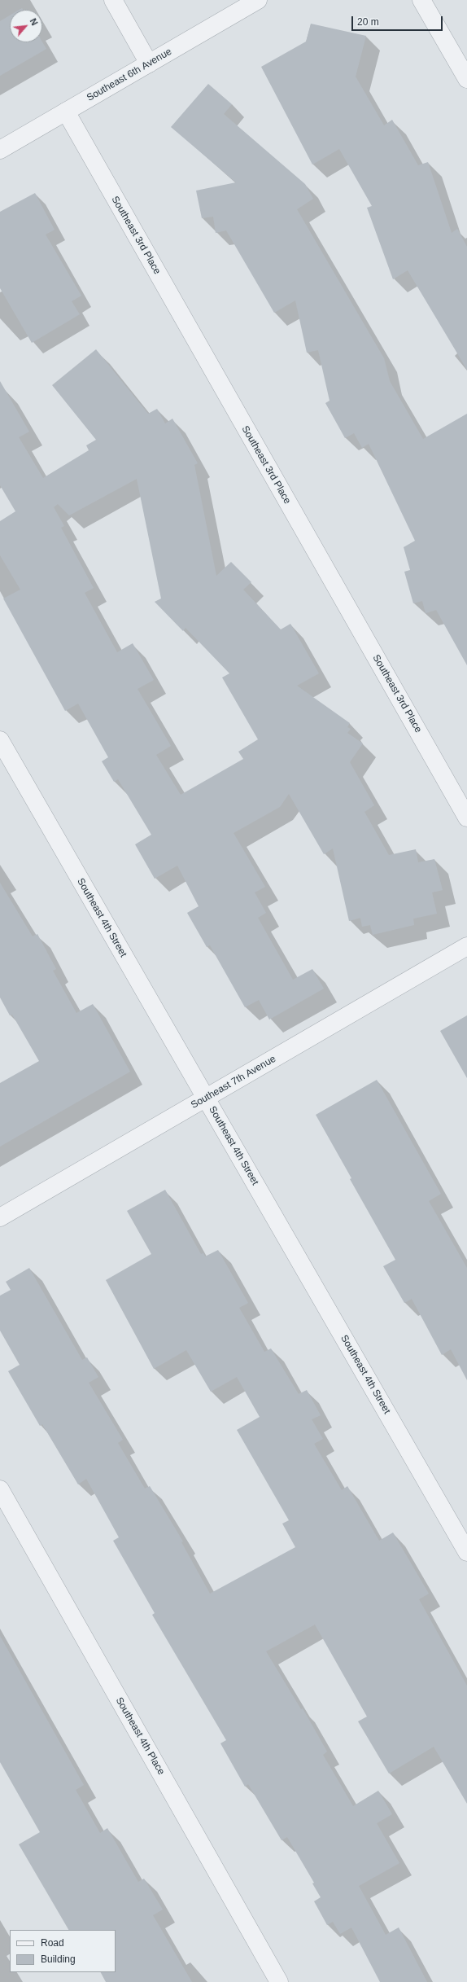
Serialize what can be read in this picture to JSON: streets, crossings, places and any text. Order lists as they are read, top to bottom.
{
  "streets": {
    "street": [
      "Southeast 6th Avenue",
      "Southeast 3rd Place",
      "Southeast 4th Street",
      "Southeast 7th Avenue",
      "Southeast 4th Place"
    ]
  },
  "crossings": [
    ["Southeast 6th Avenue", "Southeast 3rd Place"],
    ["Southeast 4th Street", "Southeast 7th Avenue"]
  ],
  "legend": ["Road", "Building"],
  "scale_bar": "20 m",
  "north": "top right"
}
